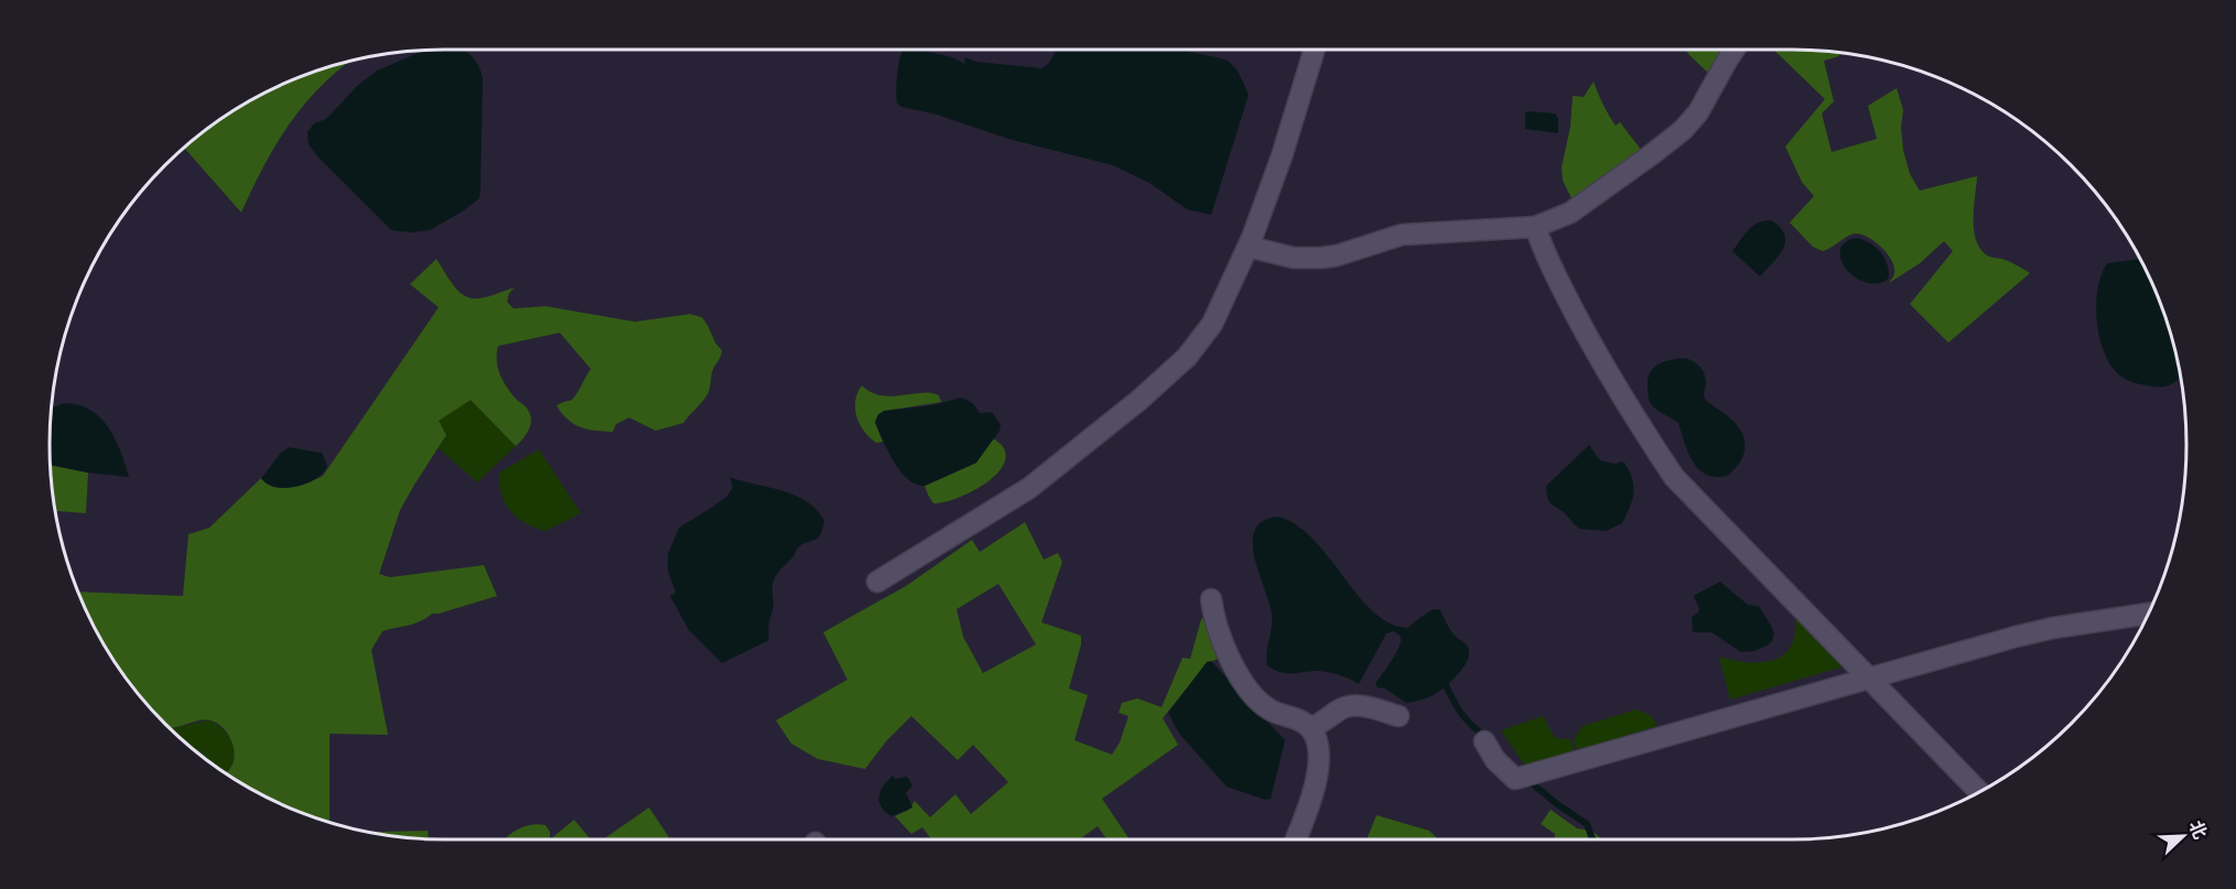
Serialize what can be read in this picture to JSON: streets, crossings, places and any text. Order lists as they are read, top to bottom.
{
  "north": "top right"
}
